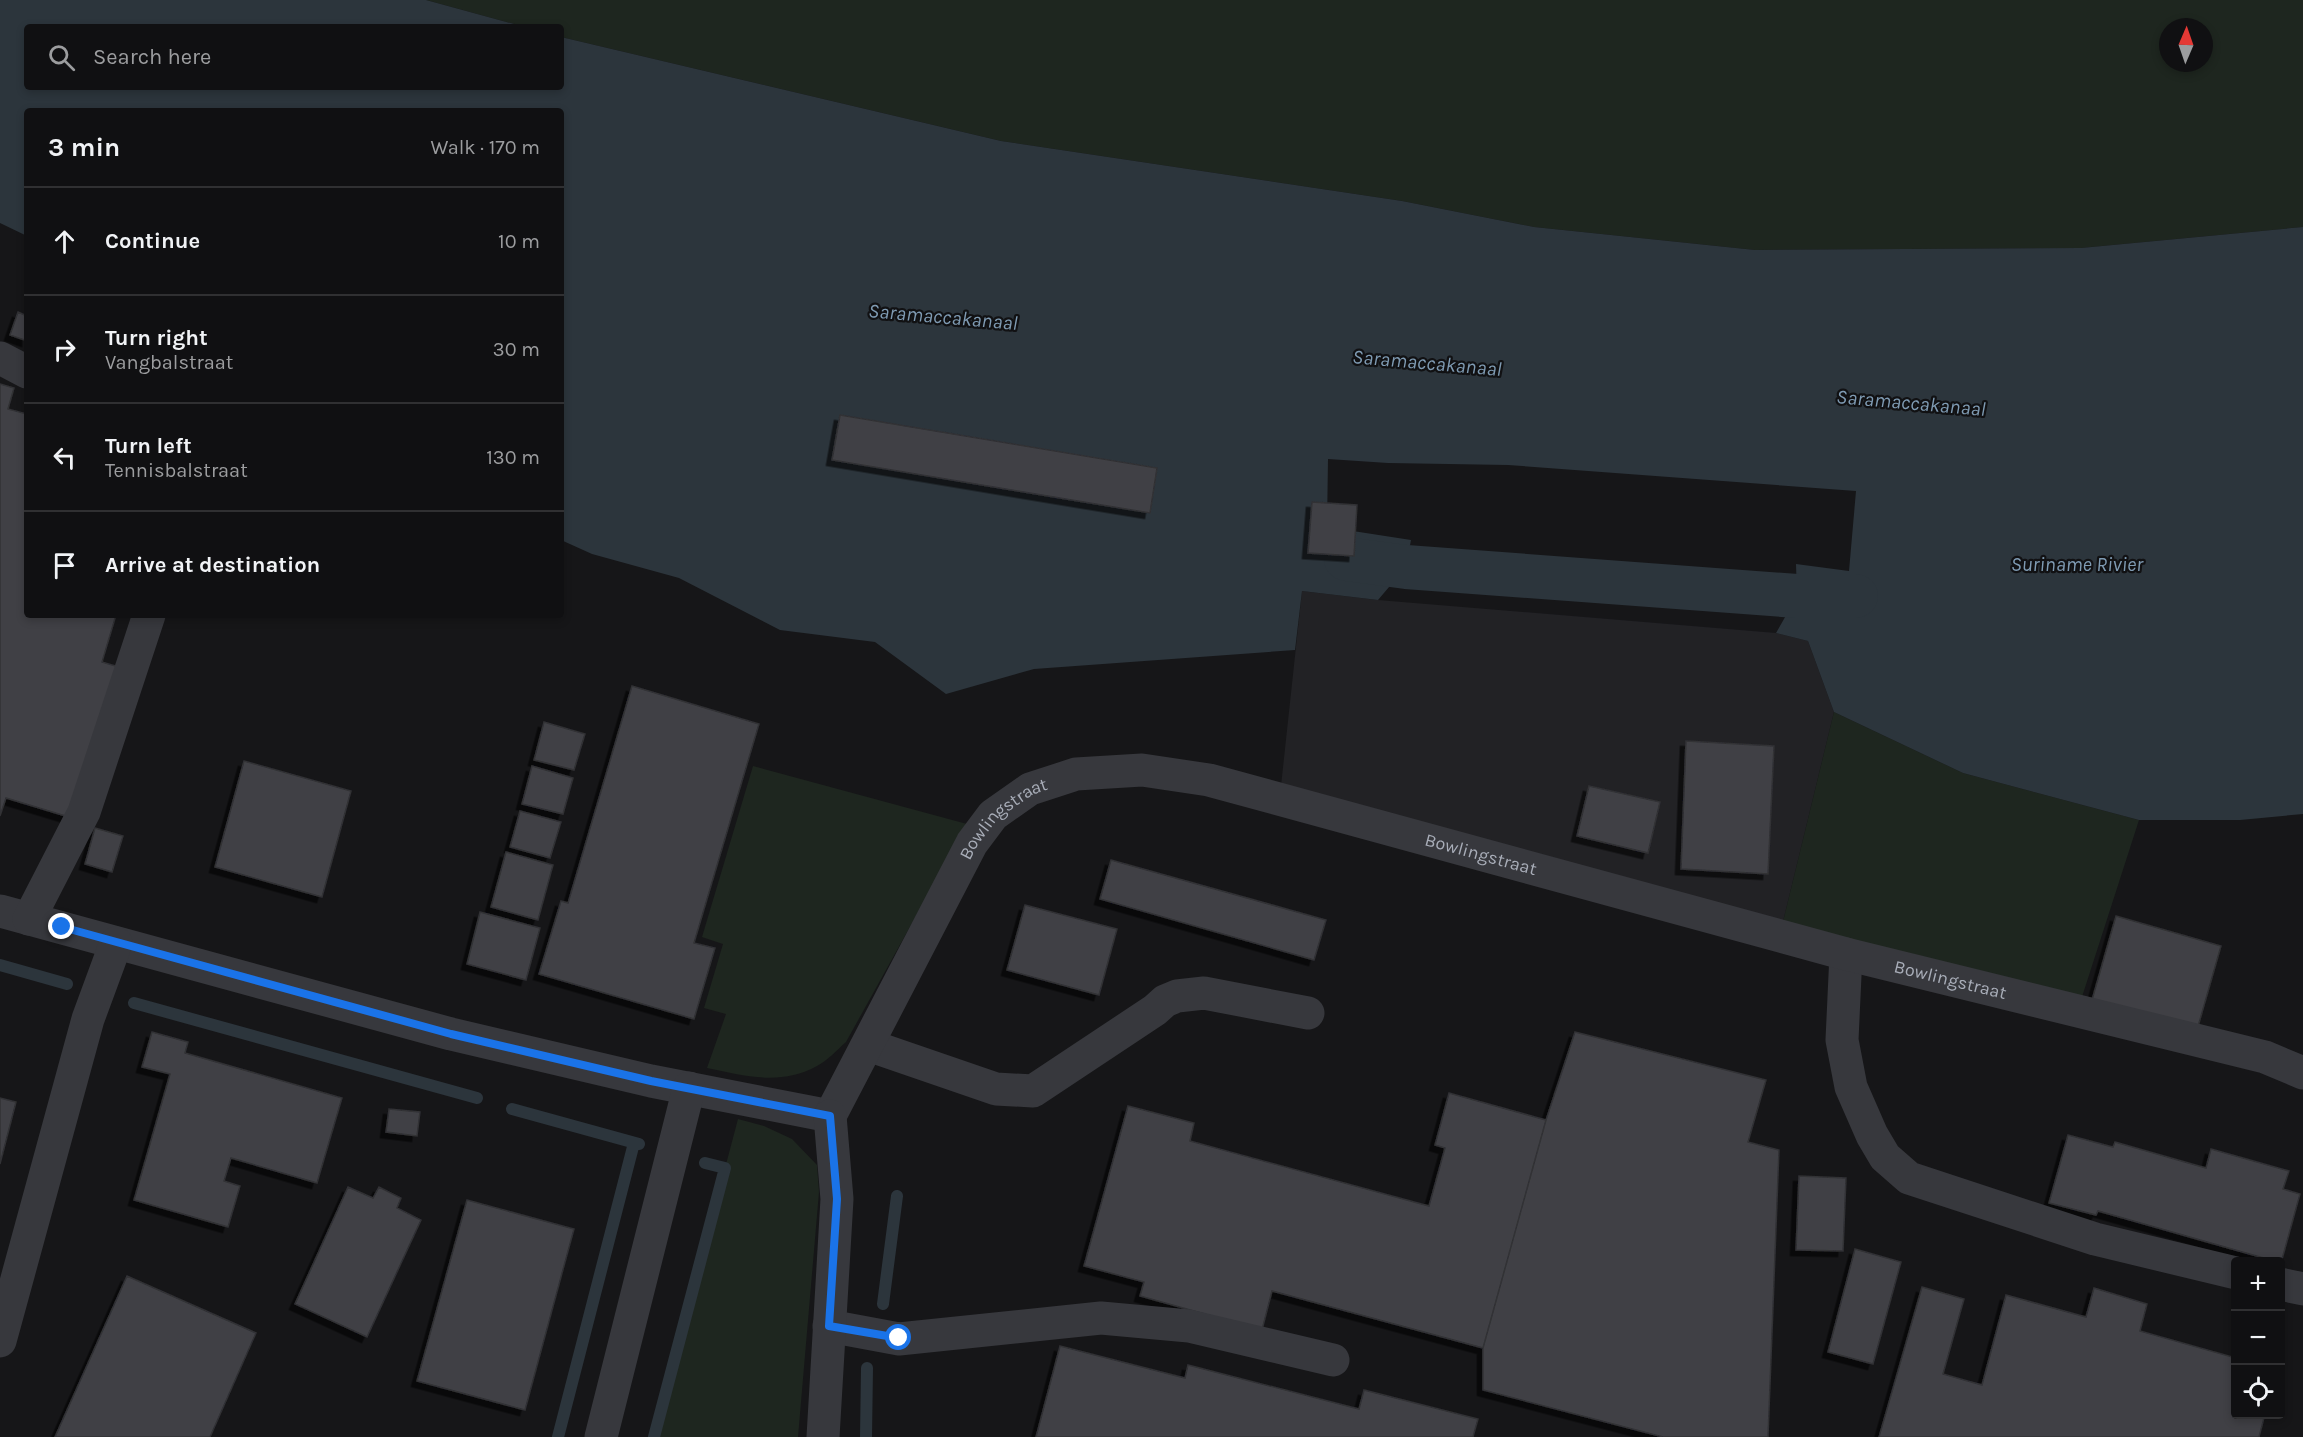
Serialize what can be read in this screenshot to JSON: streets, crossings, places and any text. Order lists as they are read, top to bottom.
{
  "streets": {
    "street": ["Bowlingstraat"]
  },
  "water": ["Saramaccakanaal", "Suriname Rivier"],
  "north": "top",
  "page": {
    "search": "Search here",
    "heading": ["3 min", "Walk · 170 m"],
    "list": [
      ["Continue", "10 m"],
      ["Turn right", "Vangbalstraat", "30 m"],
      ["Turn left", "Tennisbalstraat", "130 m"],
      "Arrive at destination"
    ],
    "map_buttons": ["+", "−"]
  }
}
